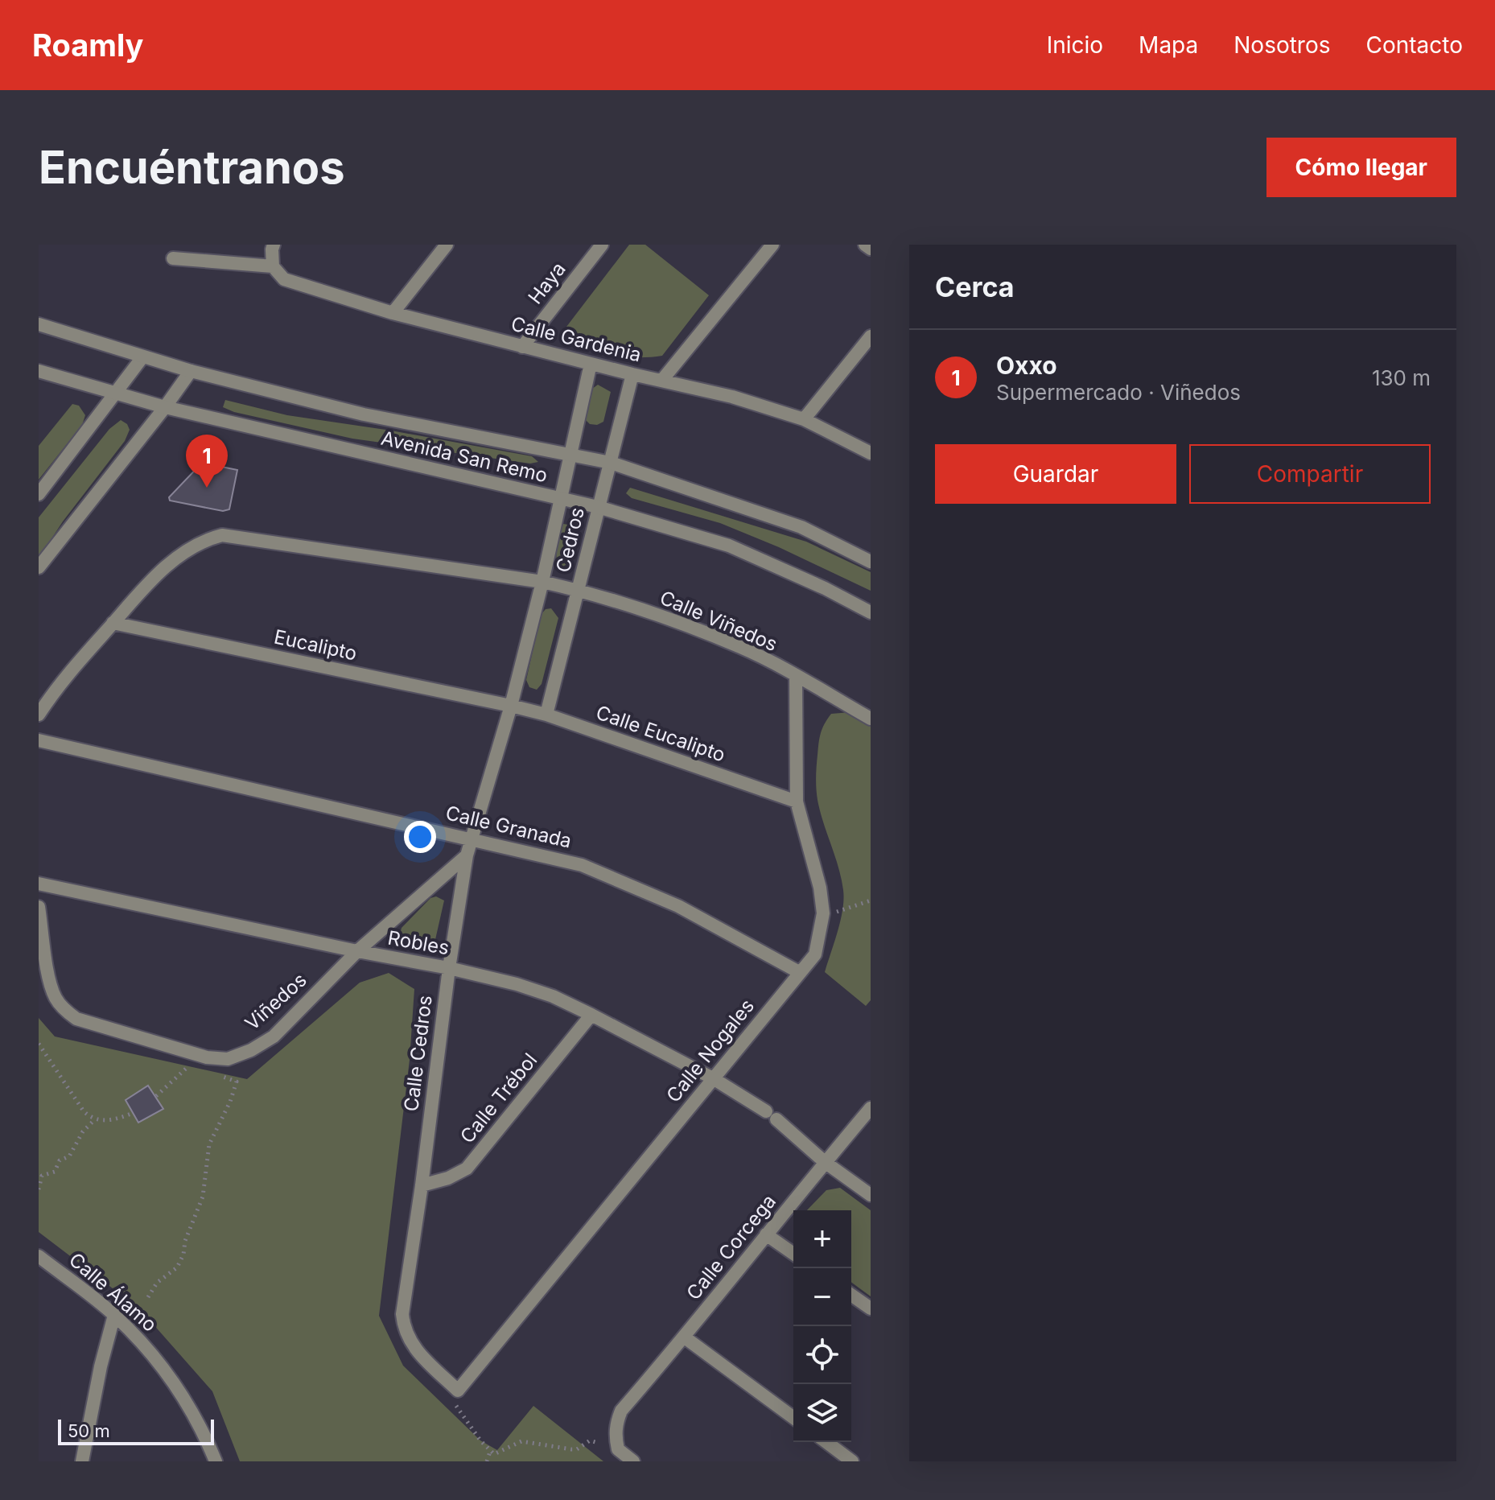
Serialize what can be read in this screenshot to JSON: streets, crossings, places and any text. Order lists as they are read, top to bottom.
{
  "streets": {
    "street": [
      "Haya",
      "Calle Gardenia",
      "Avenida San Remo",
      "Cedros",
      "Calle Viñedos",
      "Eucalipto",
      "Calle Eucalipto",
      "Calle Granada",
      "Robles",
      "Viñedos",
      "Calle Nogales",
      "Calle Cedros",
      "Calle Trébol",
      "Calle Corcega",
      "Calle Álamo"
    ]
  },
  "crossings": [
    ["Haya", "Calle Gardenia"],
    ["Calle Gardenia", "Cedros"],
    ["Avenida San Remo", "Cedros"],
    ["Cedros", "Calle Viñedos"],
    ["Cedros", "Eucalipto"],
    ["Cedros", "Calle Eucalipto"],
    ["Cedros", "Calle Cedros"],
    ["Calle Viñedos", "Calle Nogales"],
    ["Eucalipto", "Calle Eucalipto"],
    ["Eucalipto", "Calle Cedros"],
    ["Calle Eucalipto", "Calle Nogales"],
    ["Calle Eucalipto", "Calle Cedros"],
    ["Calle Granada", "Calle Nogales"],
    ["Calle Granada", "Calle Cedros"],
    ["Robles", "Viñedos"],
    ["Robles", "Calle Nogales"],
    ["Robles", "Calle Cedros"],
    ["Robles", "Calle Trébol"],
    ["Robles", "Calle Corcega"],
    ["Viñedos", "Calle Cedros"],
    ["Calle Nogales", "Calle Cedros"],
    ["Calle Cedros", "Calle Trébol"]
  ],
  "scale_bar": "50 m",
  "page": {
    "header": "Roamly",
    "nav": [
      "Inicio",
      "Mapa",
      "Nosotros",
      "Contacto"
    ],
    "buttons": [
      "Cómo llegar",
      ["Guardar", "Compartir"]
    ],
    "title": "Encuéntranos",
    "heading": "Cerca",
    "list": [
      {
        "mark": "1",
        "name": "Oxxo",
        "note": "Supermercado · Viñedos",
        "value": "130 m"
      }
    ],
    "pins": "1",
    "map_buttons": ["+", "−"],
    "scale": "50 m"
  }
}
